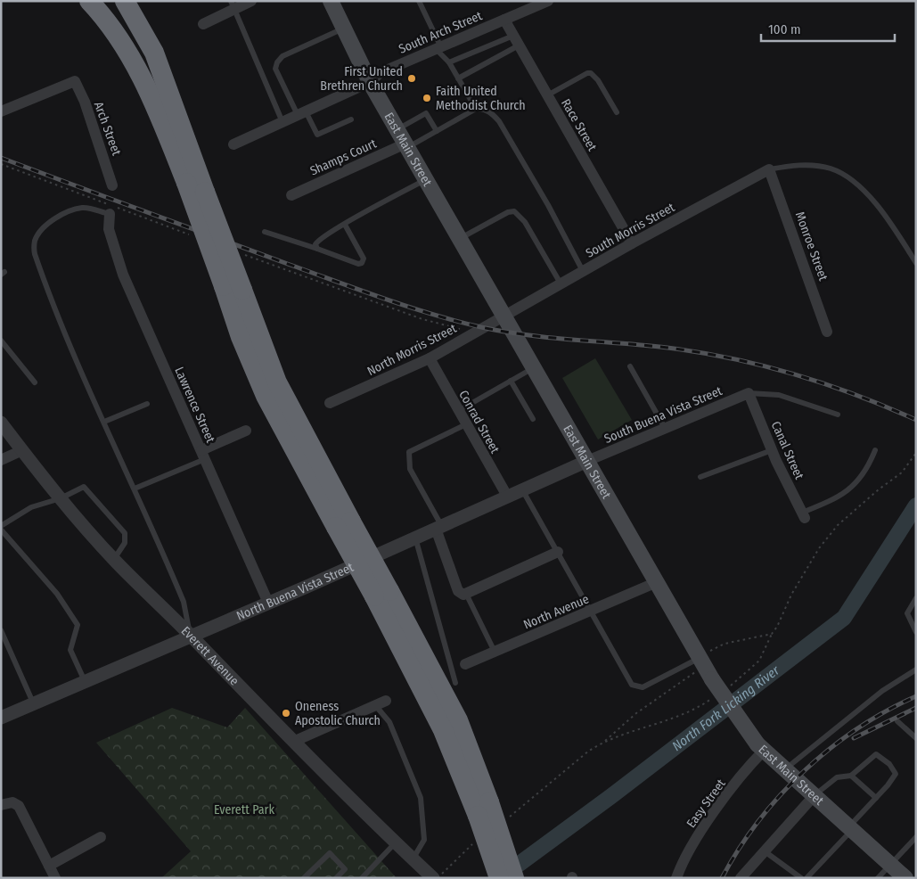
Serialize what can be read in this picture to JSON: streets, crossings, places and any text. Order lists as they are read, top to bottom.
{
  "streets": {
    "main road": ["East Main Street"],
    "street": [
      "South Arch Street",
      "Race Street",
      "Arch Street",
      "Shamps Court",
      "South Morris Street",
      "Monroe Street",
      "North Morris Street",
      "Lawrence Street",
      "South Buena Vista Street",
      "Conrad Street",
      "Canal Street",
      "North Buena Vista Street",
      "North Avenue",
      "Everett Avenue",
      "Easy Street"
    ]
  },
  "crossings": [
    ["South Arch Street", "Race Street"],
    ["South Arch Street", "East Main Street"],
    ["Race Street", "South Morris Street"],
    ["East Main Street", "Shamps Court"],
    ["East Main Street", "South Morris Street"],
    ["East Main Street", "North Morris Street"],
    ["East Main Street", "South Buena Vista Street"],
    ["East Main Street", "North Buena Vista Street"],
    ["East Main Street", "North Avenue"],
    ["East Main Street", "Easy Street"],
    ["South Morris Street", "Monroe Street"],
    ["South Morris Street", "North Morris Street"],
    ["North Morris Street", "Conrad Street"],
    ["Lawrence Street", "North Buena Vista Street"],
    ["South Buena Vista Street", "Canal Street"],
    ["South Buena Vista Street", "North Buena Vista Street"],
    ["Conrad Street", "North Buena Vista Street"],
    ["North Buena Vista Street", "Everett Avenue"]
  ],
  "water": ["North Fork Licking River"],
  "parks": ["Everett Park"],
  "places": ["First United Brethren Church", "Faith United Methodist Church", "Oneness Apostolic Church"],
  "scale_bar": "100 m"
}
